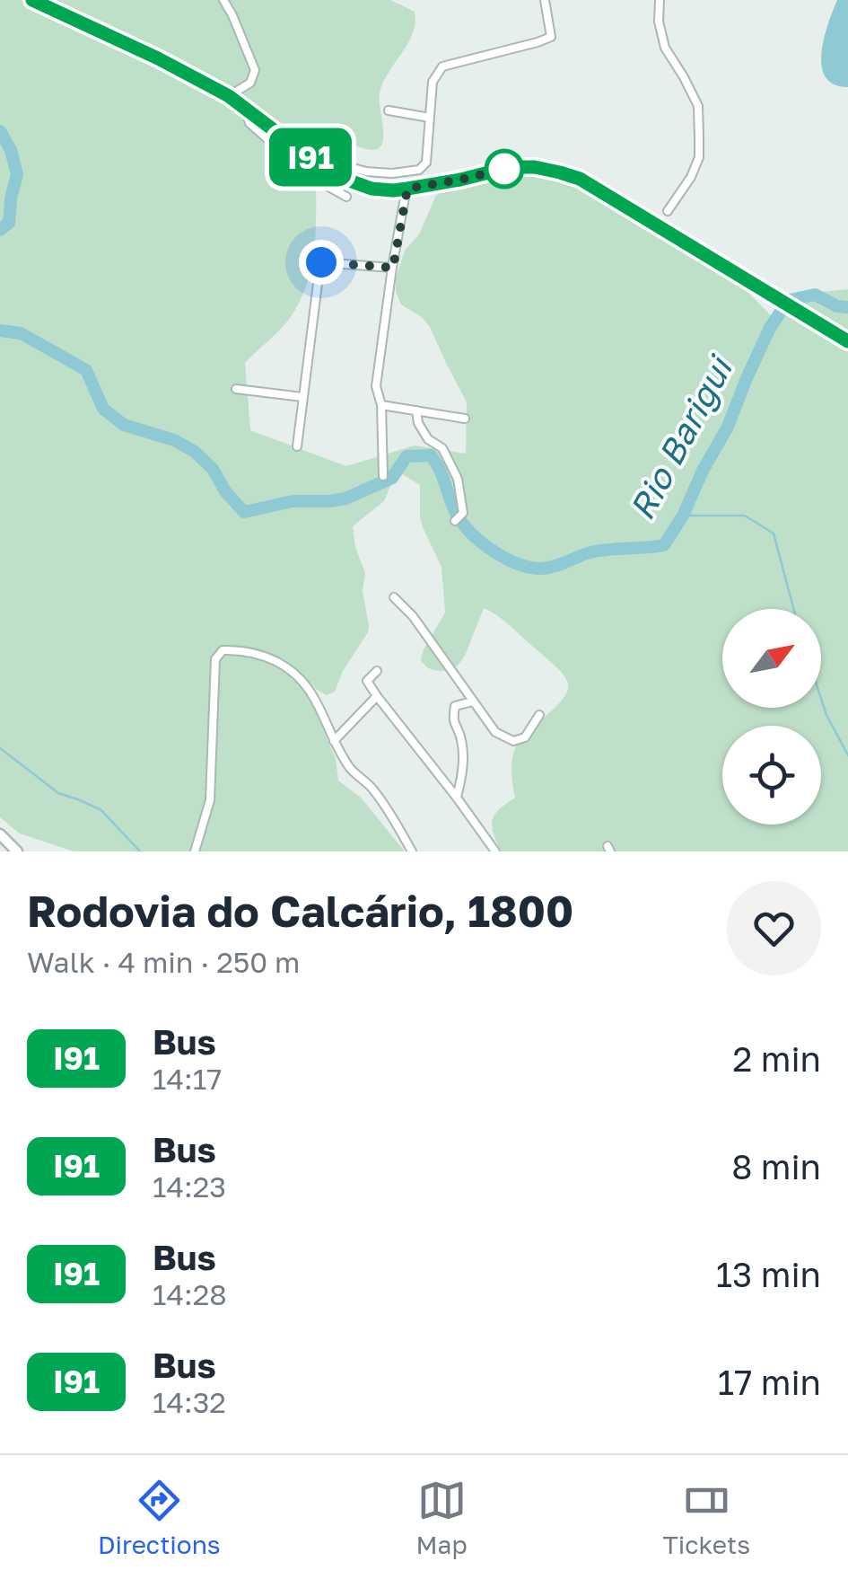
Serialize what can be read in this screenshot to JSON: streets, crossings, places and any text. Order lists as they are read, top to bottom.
{
  "water": ["Rio Barigui"],
  "lines": ["bus line I91"],
  "north": "top right",
  "page": {
    "on_map": "I91",
    "heading": ["Rodovia do Calcário, 1800", "Walk · 4 min · 250 m"],
    "list": [
      {
        "mark": "I91",
        "name": "Bus",
        "note": "14:17",
        "value": "2 min"
      },
      {
        "mark": "I91",
        "name": "Bus",
        "note": "14:23",
        "value": "8 min"
      },
      {
        "mark": "I91",
        "name": "Bus",
        "note": "14:28",
        "value": "13 min"
      },
      {
        "mark": "I91",
        "name": "Bus",
        "note": "14:32",
        "value": "17 min"
      }
    ],
    "tabs": ["Directions", "Map", "Tickets"]
  }
}
